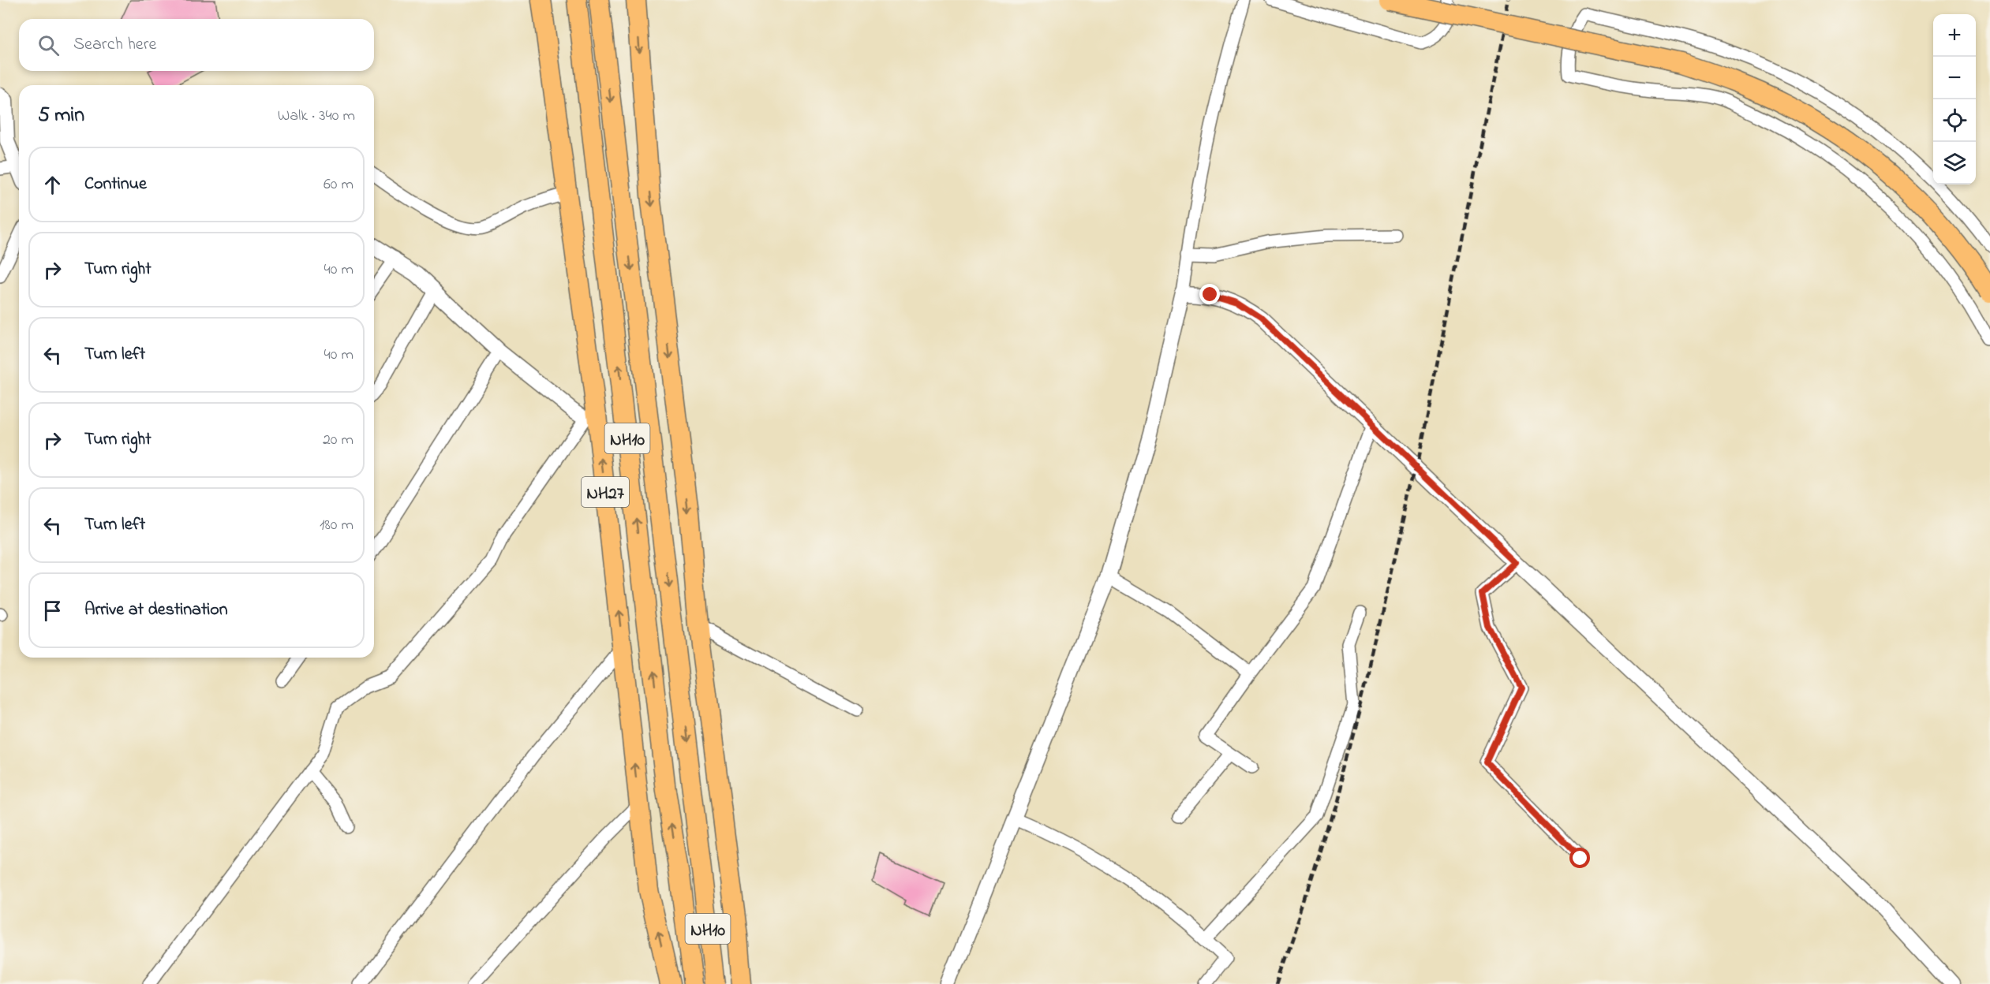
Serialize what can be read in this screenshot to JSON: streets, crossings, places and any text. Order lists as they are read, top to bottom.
{
  "streets": {
    "highway": ["NH10", "NH27"]
  },
  "page": {
    "map_buttons": ["+", "−"],
    "search": "Search here",
    "heading": ["5 min", "Walk · 340 m"],
    "list": [
      ["Continue", "60 m"],
      ["Turn right", "40 m"],
      ["Turn left", "40 m"],
      ["Turn right", "20 m"],
      ["Turn left", "180 m"],
      "Arrive at destination"
    ]
  }
}
